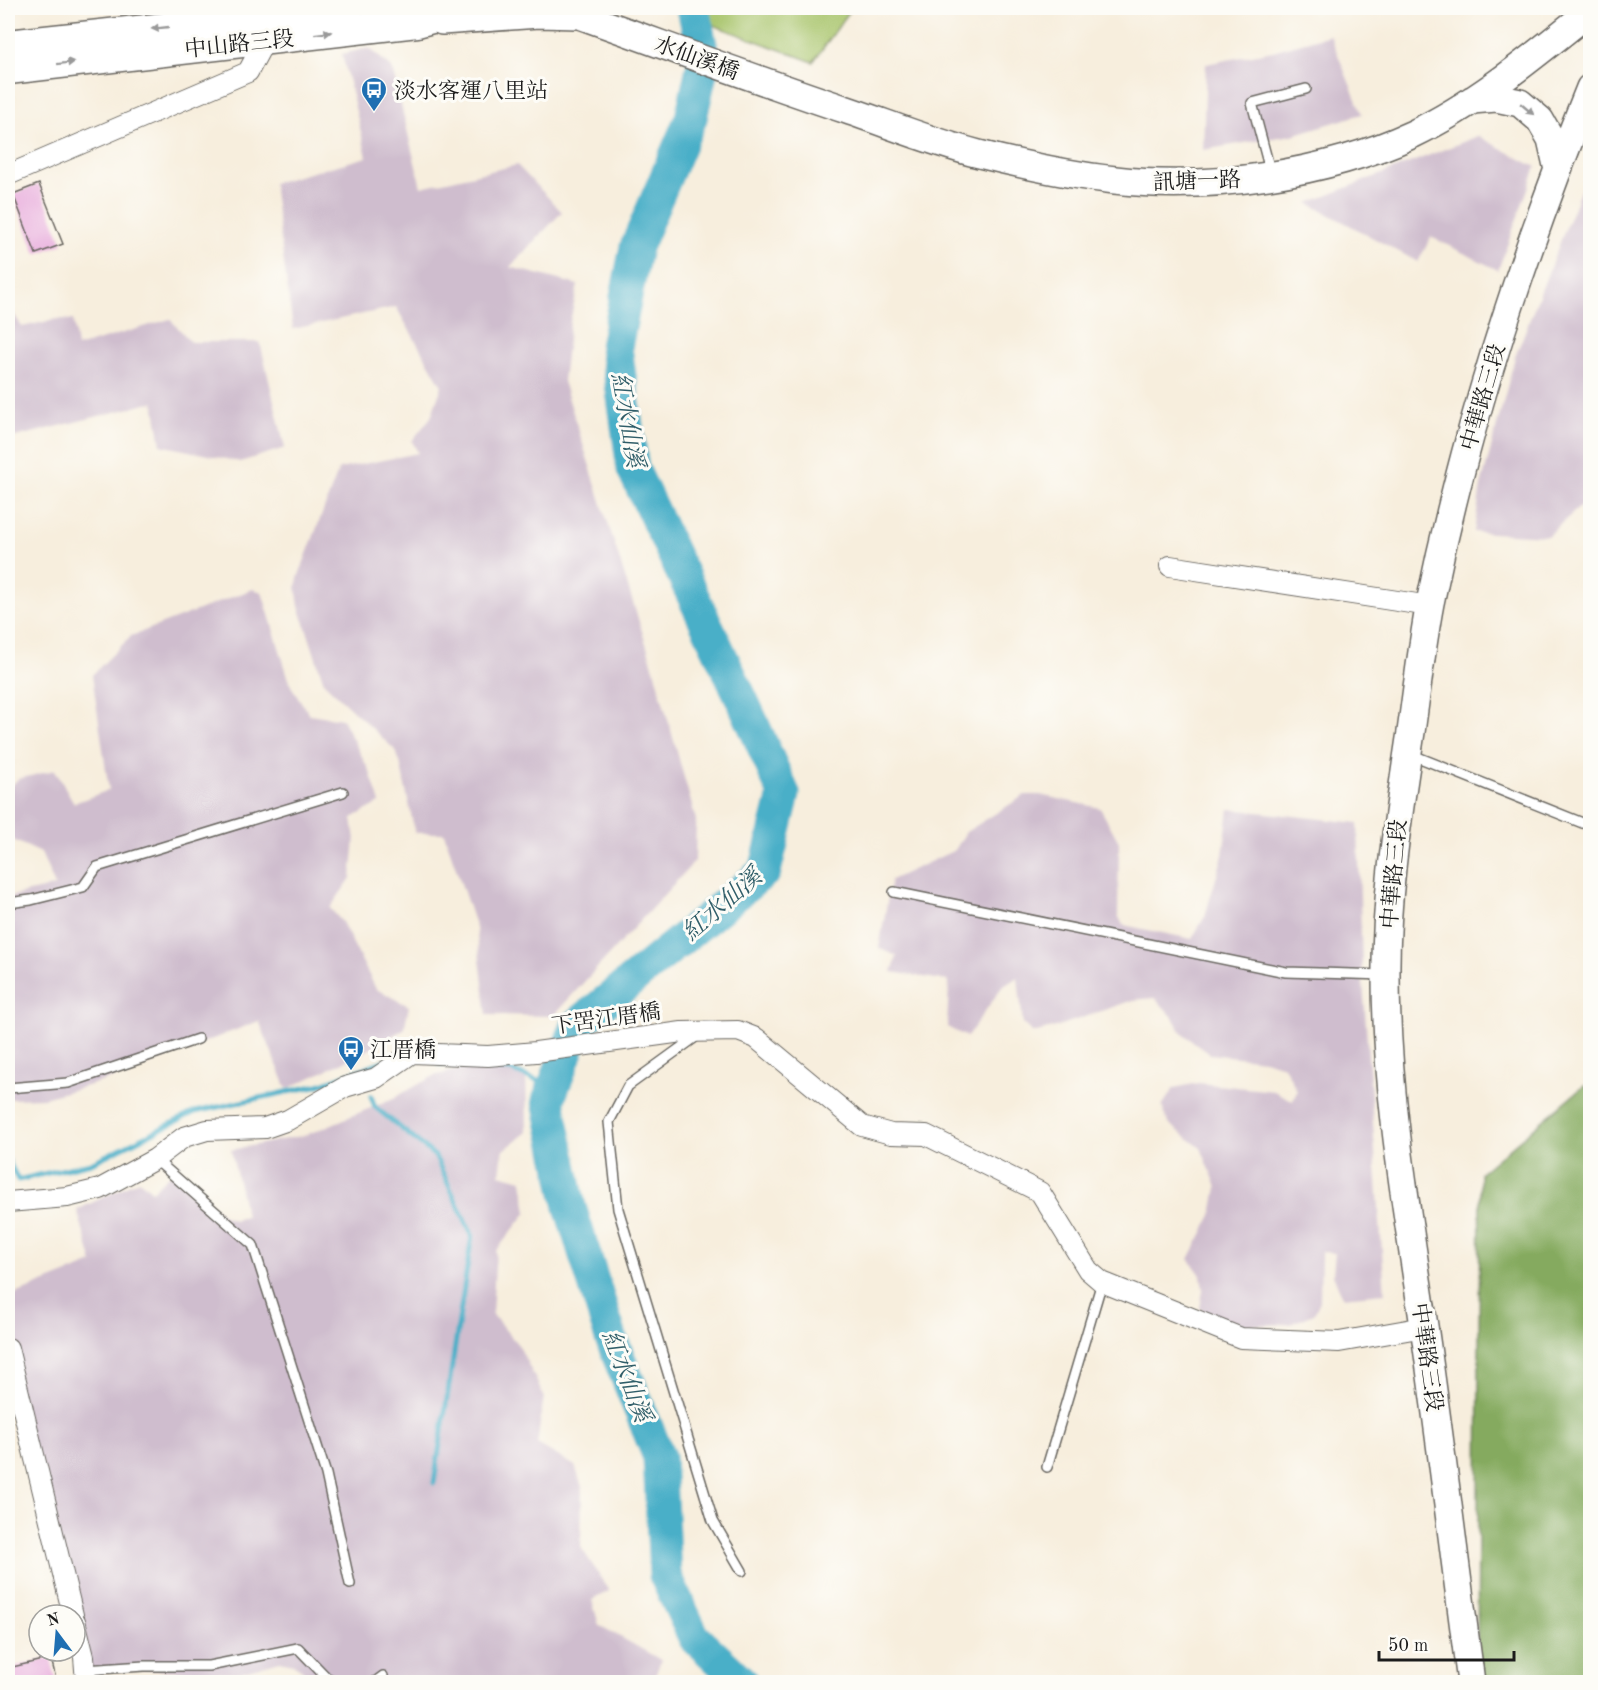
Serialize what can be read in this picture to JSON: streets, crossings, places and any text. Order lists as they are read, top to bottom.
{
  "streets": {
    "main road": [
      "中山路三段",
      "水仙溪橋",
      "訊塘一路",
      "中華路三段"
    ],
    "street": ["下罟江厝橋"]
  },
  "crossings": [
    ["水仙溪橋", "訊塘一路"]
  ],
  "water": ["紅水仙溪"],
  "places": {
    "bus stop": ["淡水客運八里站", "江厝橋"]
  },
  "scale_bar": "50 m",
  "north": "top"
}
